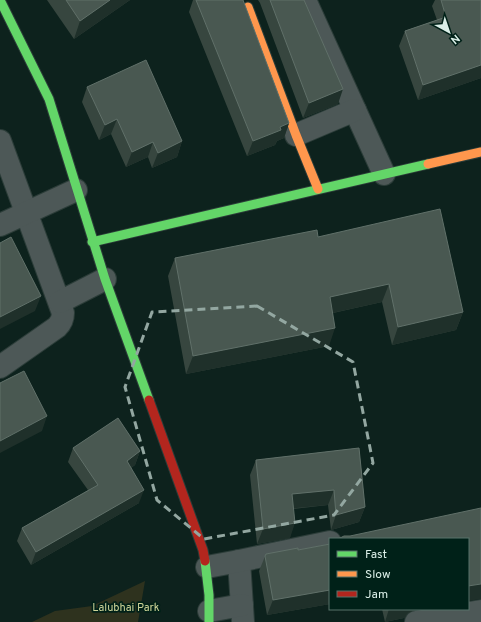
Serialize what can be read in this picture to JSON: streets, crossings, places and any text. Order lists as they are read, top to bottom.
{
  "parks": ["Lalubhai Park"],
  "legend": ["Fast", "Slow", "Jam"],
  "north": "bottom right"
}
